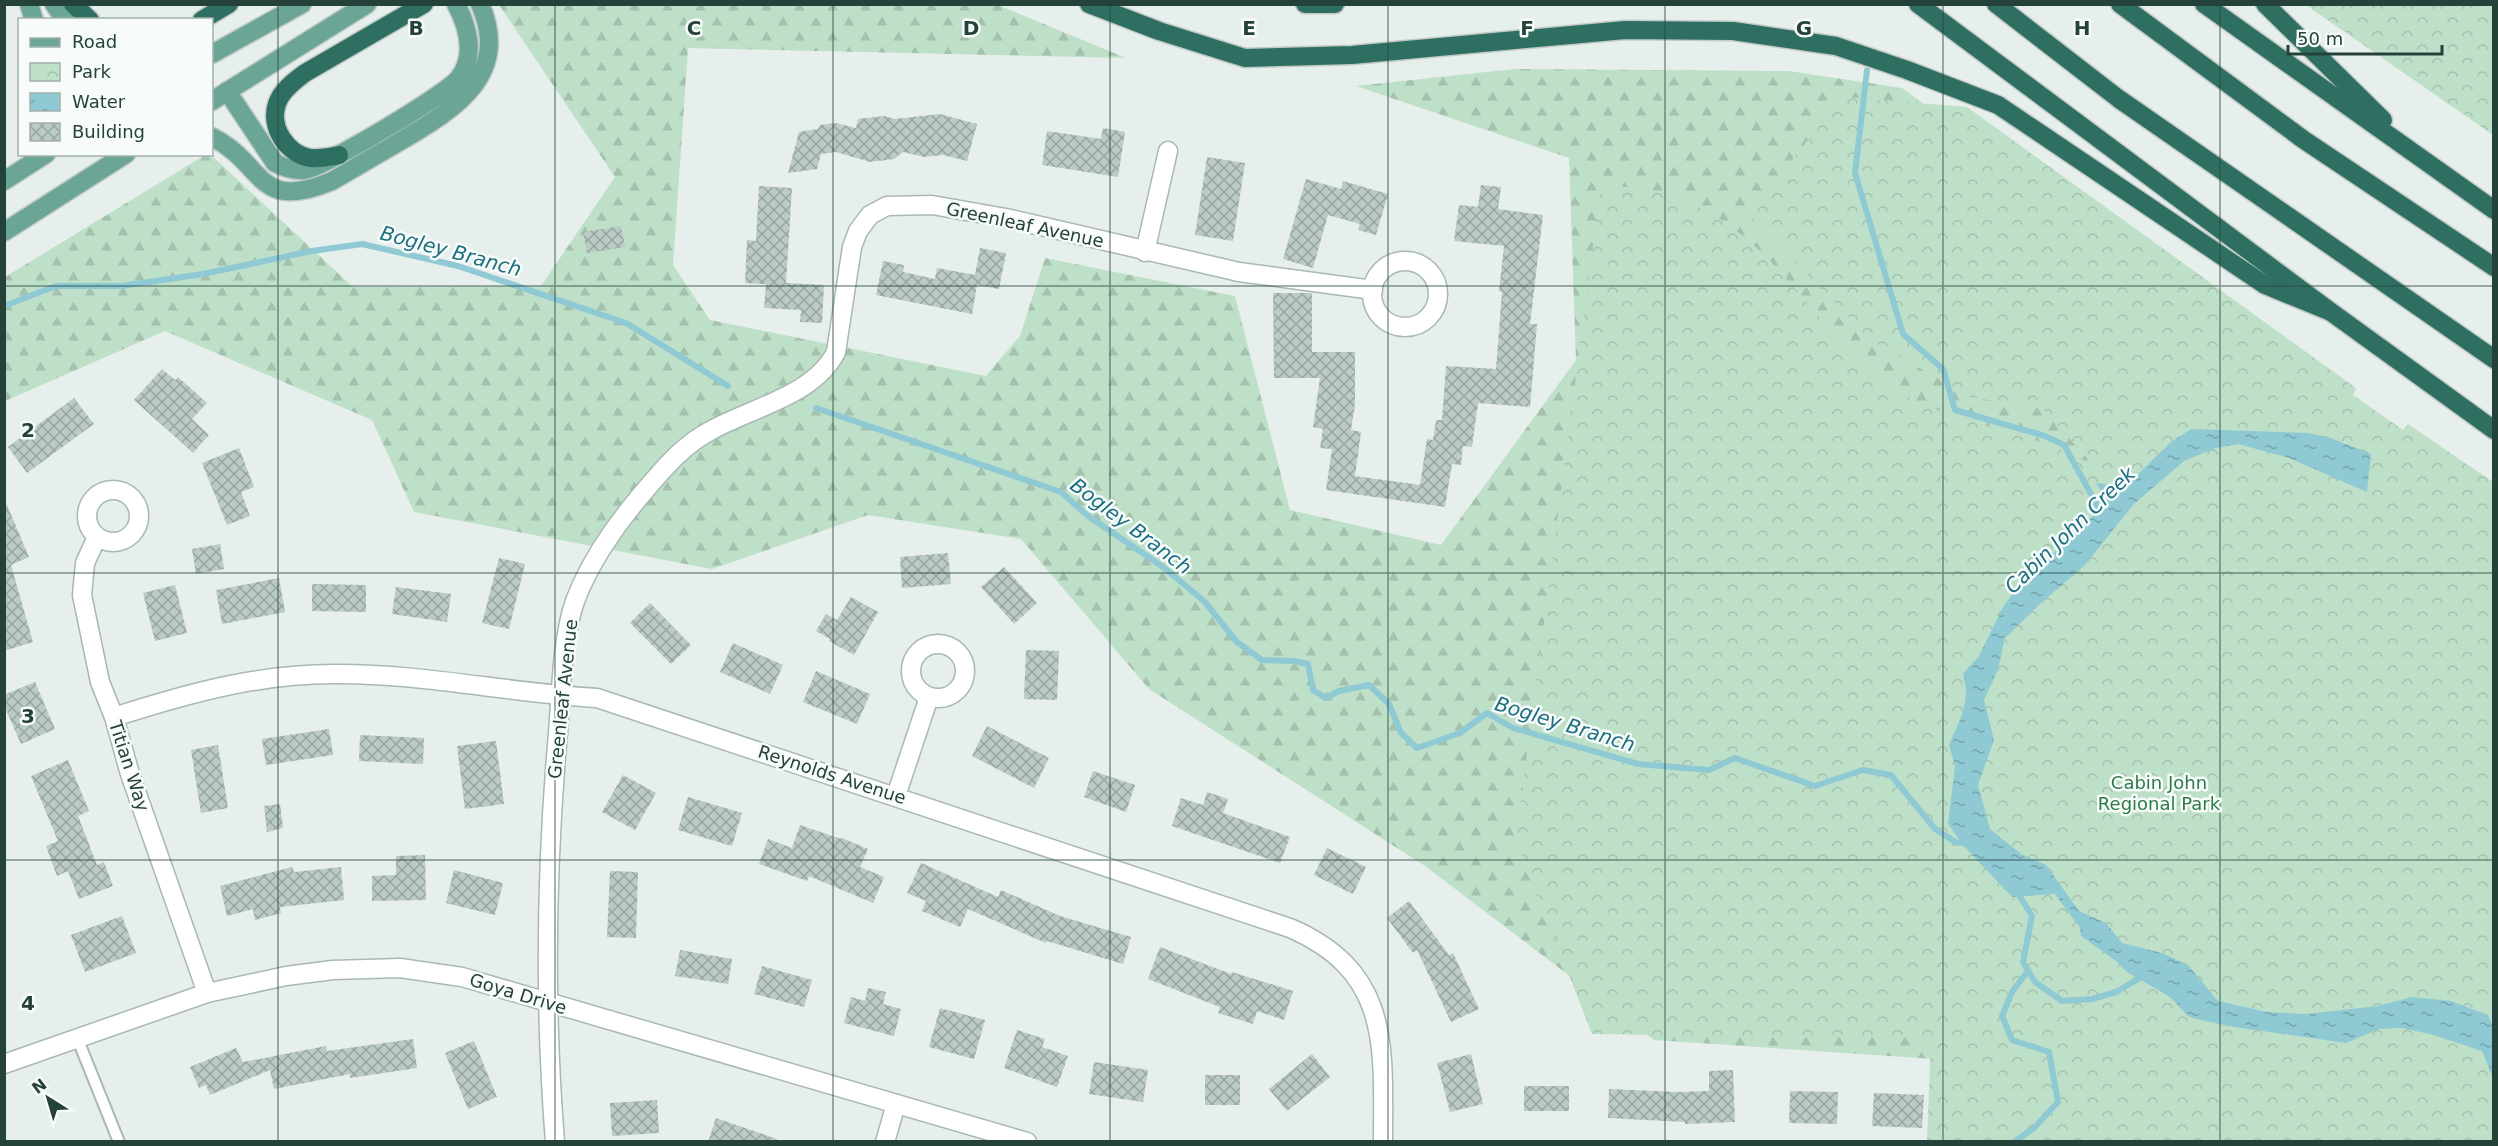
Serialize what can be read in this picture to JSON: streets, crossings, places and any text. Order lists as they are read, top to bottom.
{
  "streets": {
    "street": [
      "Greenleaf Avenue",
      "Titian Way",
      "Reynolds Avenue",
      "Goya Drive"
    ]
  },
  "crossings": [
    ["Greenleaf Avenue", "Reynolds Avenue"],
    ["Greenleaf Avenue", "Goya Drive"],
    ["Titian Way", "Reynolds Avenue"],
    ["Titian Way", "Goya Drive"]
  ],
  "water": ["Bogley Branch", "Cabin John Creek"],
  "parks": ["Cabin John Regional Park"],
  "legend": [
    "Road",
    "Park",
    "Water",
    "Building"
  ],
  "scale_bar": "50 m",
  "north": "top left",
  "grid": {
    "columns": [
      "B",
      "C",
      "D",
      "E",
      "F",
      "G",
      "H"
    ],
    "rows": ["2", "3", "4"]
  }
}
